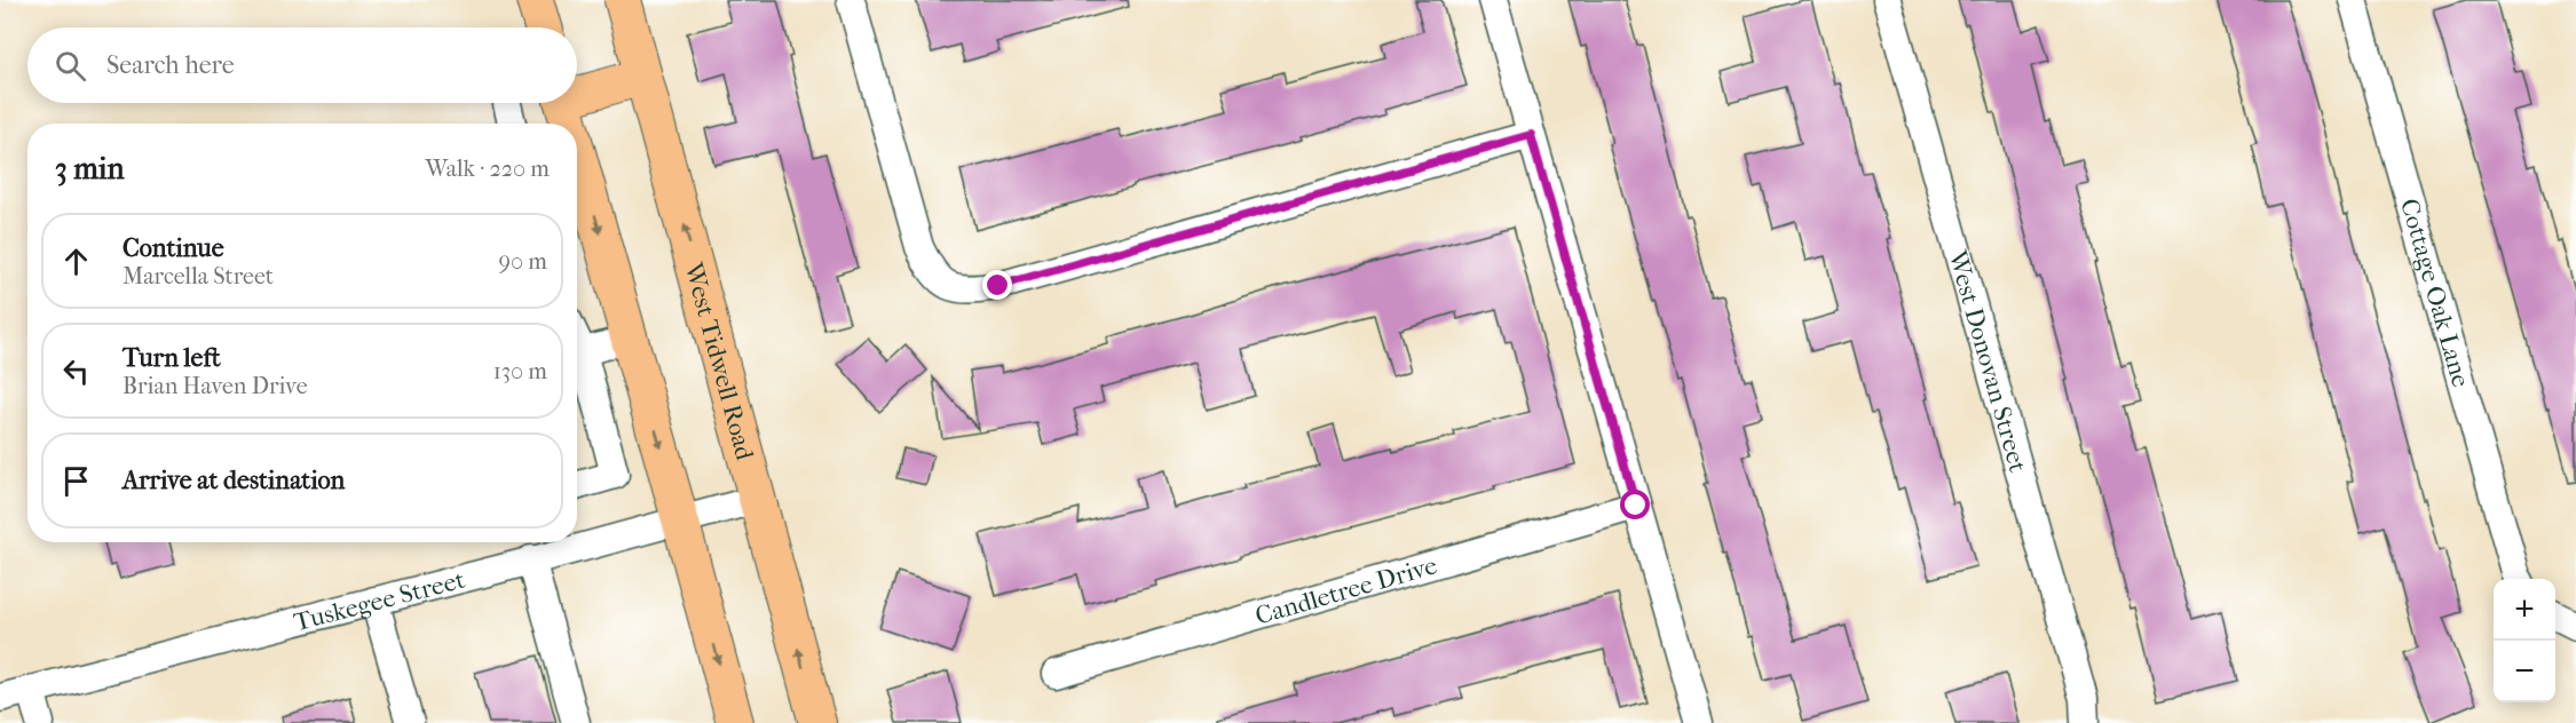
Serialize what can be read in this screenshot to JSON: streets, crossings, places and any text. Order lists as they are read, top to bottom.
{
  "streets": {
    "main road": ["West Tidwell Road"],
    "street": [
      "Cottage Oak Lane",
      "West Donovan Street",
      "Candletree Drive",
      "Tuskegee Street"
    ]
  },
  "crossings": [
    ["West Tidwell Road", "Tuskegee Street"]
  ],
  "page": {
    "search": "Search here",
    "heading": ["3 min", "Walk · 220 m"],
    "list": [
      ["Continue", "Marcella Street", "90 m"],
      ["Turn left", "Brian Haven Drive", "130 m"],
      "Arrive at destination"
    ],
    "map_buttons": ["+", "−"]
  }
}
